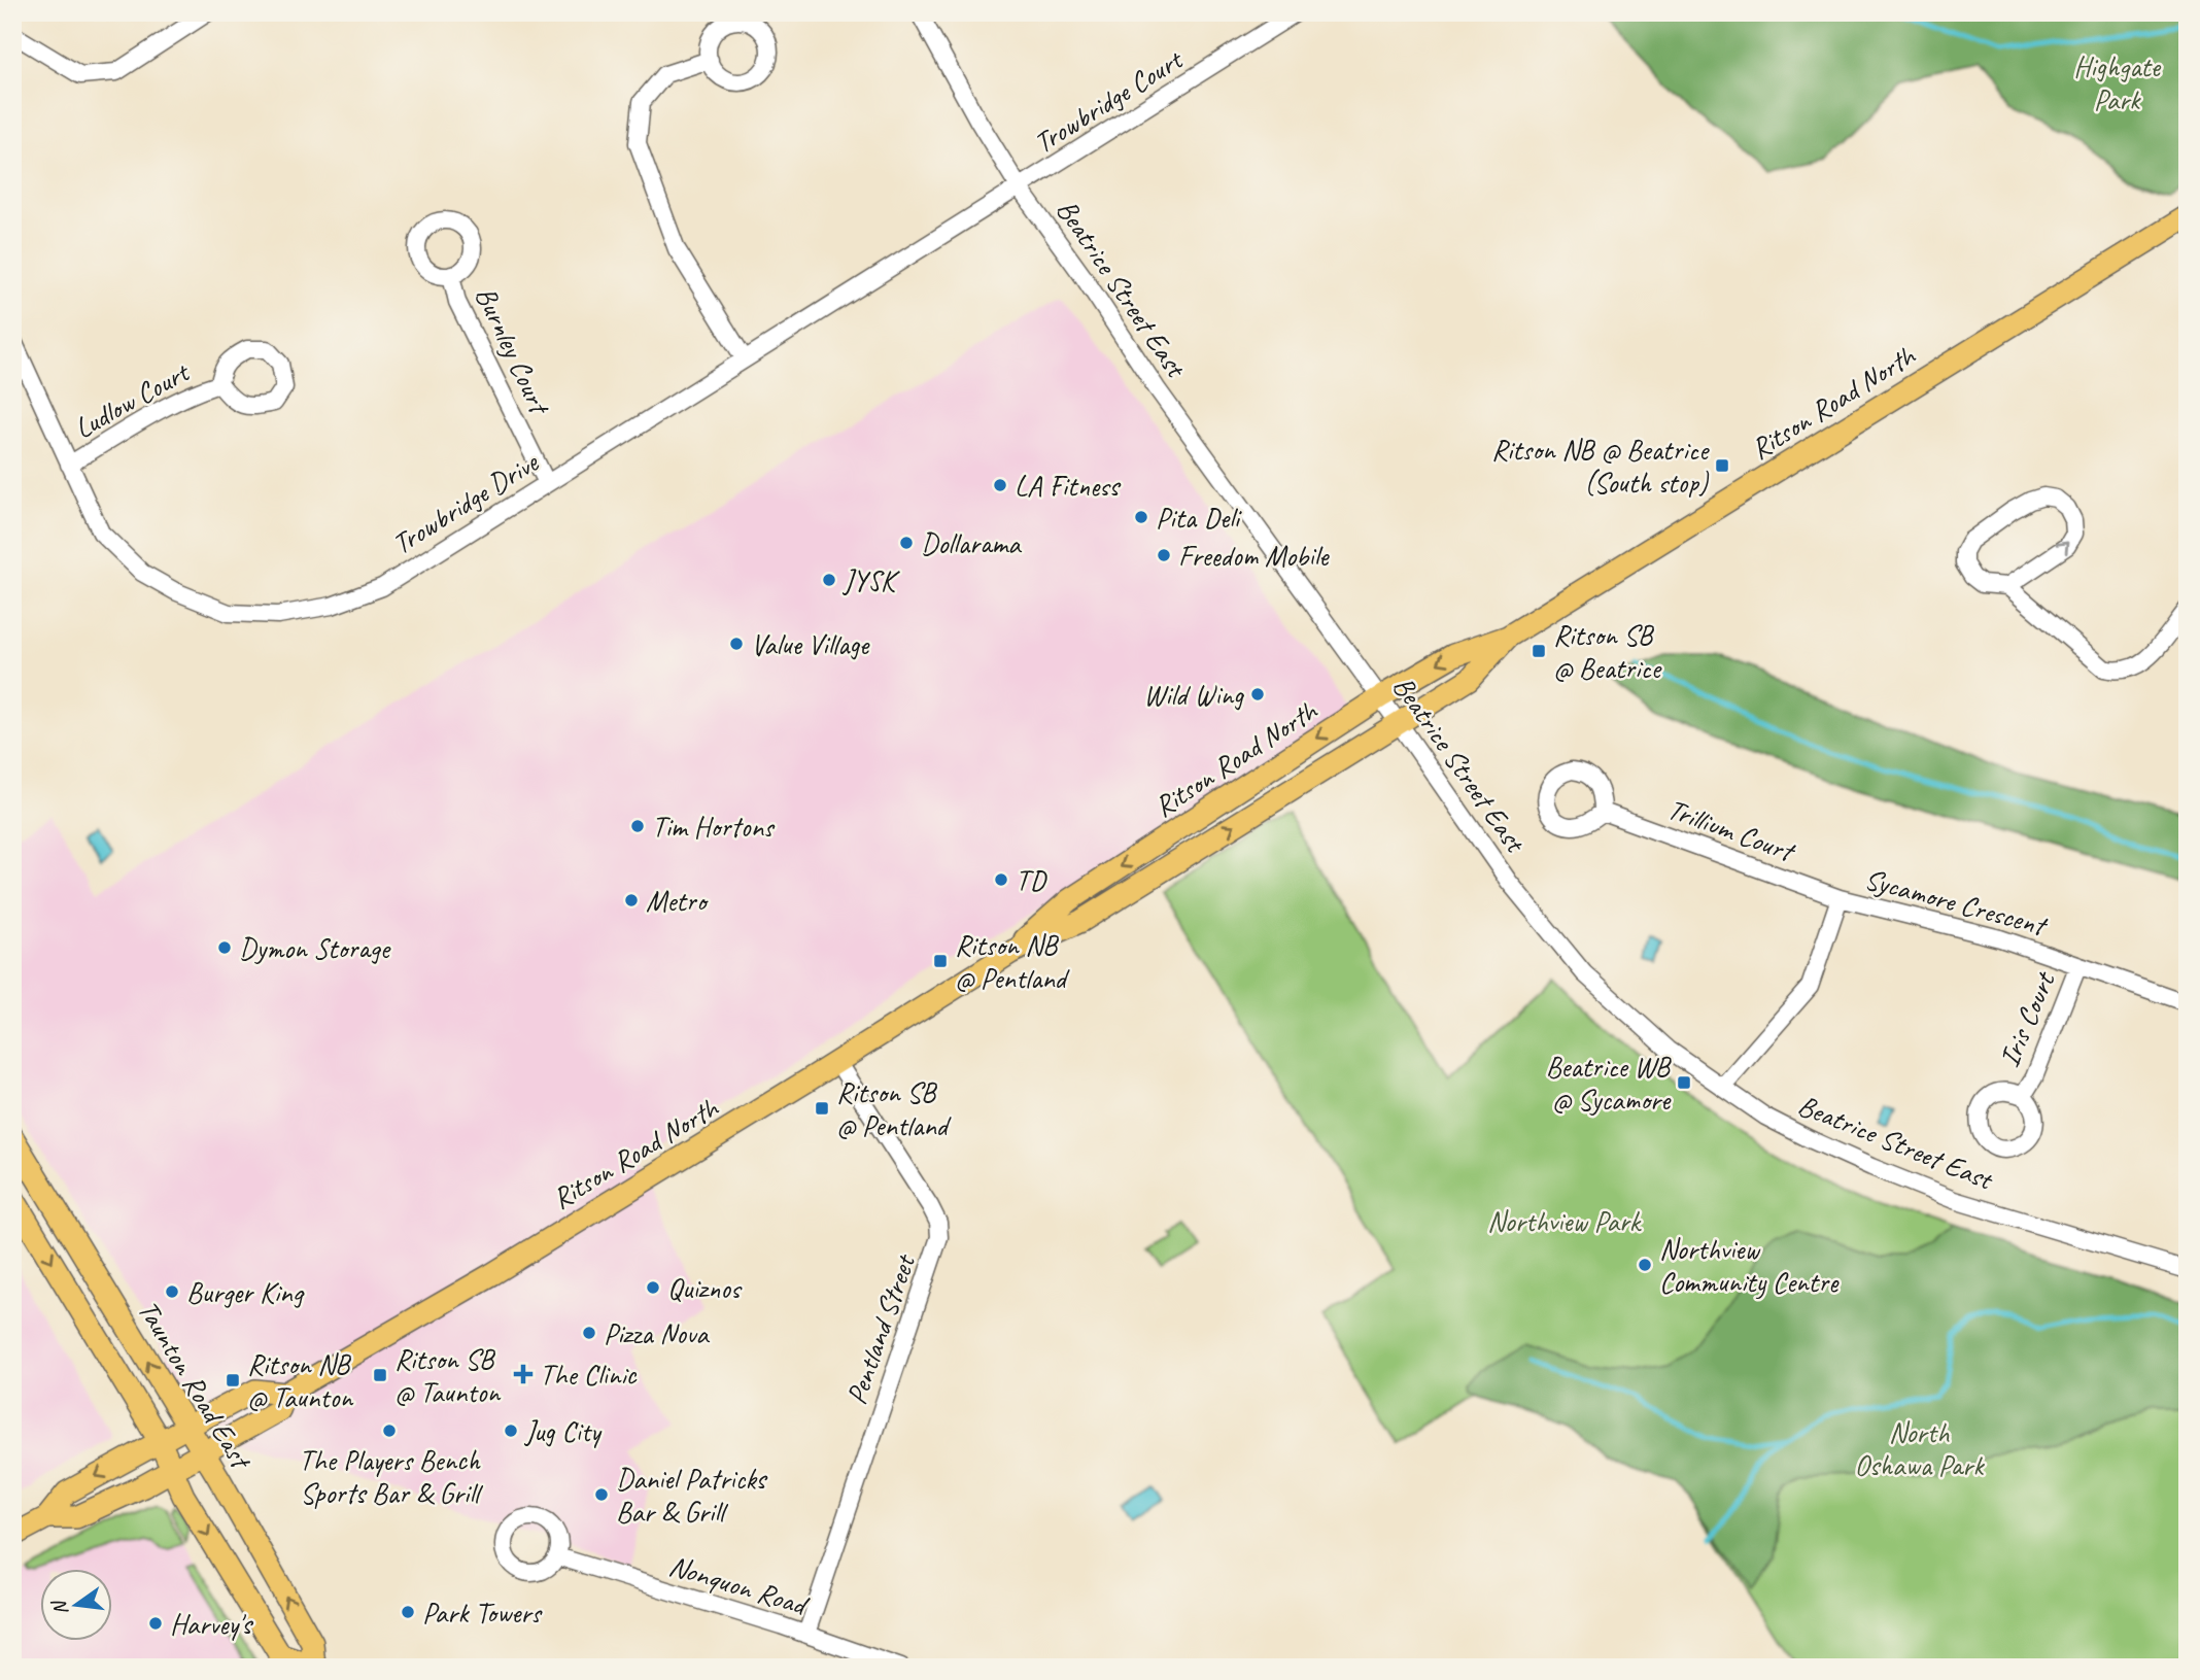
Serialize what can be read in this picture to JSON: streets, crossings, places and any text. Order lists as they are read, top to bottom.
{
  "streets": {
    "main road": ["Ritson Road North", "Taunton Road East"],
    "street": [
      "Trowbridge Court",
      "Beatrice Street East",
      "Burnley Court",
      "Ludlow Court",
      "Trowbridge Drive",
      "Trillium Court",
      "Sycamore Crescent",
      "Iris Court",
      "Pentland Street",
      "Nonquon Road"
    ]
  },
  "crossings": [
    ["Trowbridge Court", "Beatrice Street East"],
    ["Trowbridge Court", "Trowbridge Drive"],
    ["Beatrice Street East", "Ritson Road North"],
    ["Beatrice Street East", "Trowbridge Drive"],
    ["Beatrice Street East", "Sycamore Crescent"],
    ["Burnley Court", "Trowbridge Drive"],
    ["Ludlow Court", "Trowbridge Drive"],
    ["Ritson Road North", "Pentland Street"],
    ["Ritson Road North", "Taunton Road East"],
    ["Trillium Court", "Sycamore Crescent"],
    ["Sycamore Crescent", "Iris Court"],
    ["Pentland Street", "Nonquon Road"]
  ],
  "parks": ["Highgate Park", "Northview Park", "North Oshawa Park"],
  "places": {
    "transit": [
      "Ritson NB @ Beatrice (South stop)",
      "Ritson SB @ Beatrice",
      "Ritson NB @ Pentland",
      "Beatrice WB @ Sycamore",
      "Ritson SB @ Pentland",
      "Ritson SB @ Taunton",
      "Ritson NB @ Taunton"
    ],
    "other": [
      "LA Fitness",
      "Pita Deli",
      "Dollarama",
      "Freedom Mobile",
      "JYSK",
      "Value Village",
      "Wild Wing",
      "Tim Hortons",
      "TD",
      "Metro",
      "Dymon Storage",
      "Northview Community Centre",
      "Quiznos",
      "Burger King",
      "Pizza Nova",
      "The Players Bench Sports Bar & Grill",
      "Jug City",
      "Daniel Patricks Bar & Grill",
      "Park Towers",
      "Harvey's"
    ],
    "health": ["The Clinic"]
  },
  "north": "left"
}
